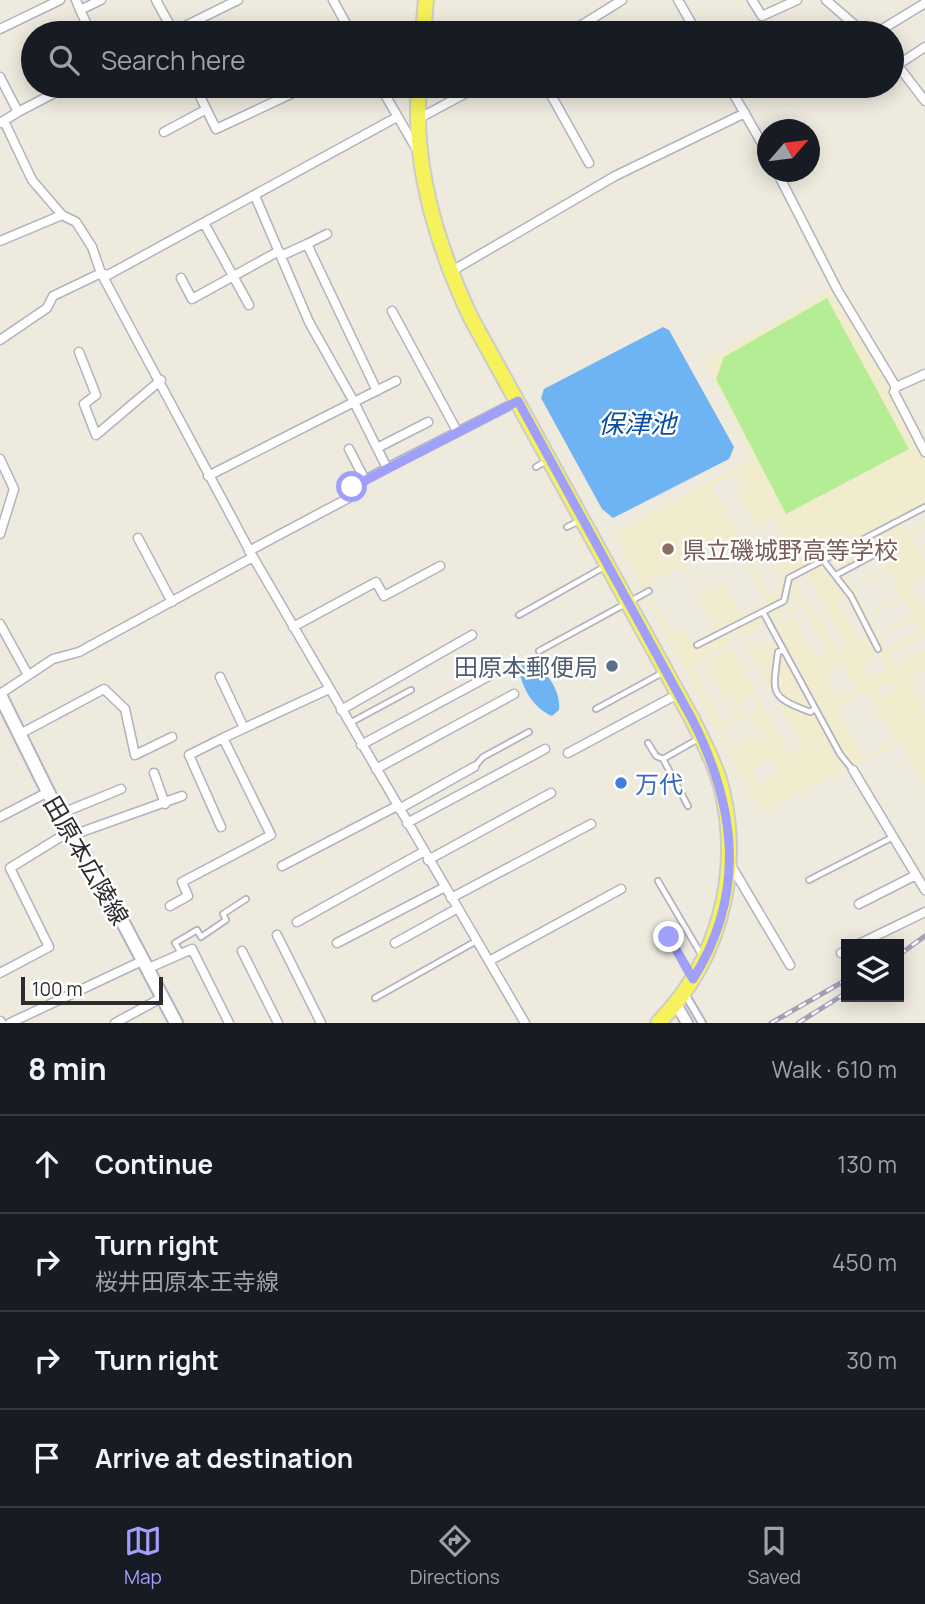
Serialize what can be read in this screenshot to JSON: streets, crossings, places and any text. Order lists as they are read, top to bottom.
{
  "streets": {
    "main road": ["田原本広陵線"]
  },
  "water": ["保津池"],
  "places": ["県立磯城野高等学校", "田原本郵便局", "万代"],
  "scale_bar": "100 m",
  "north": "top right",
  "page": {
    "search": "Search here",
    "scale": "100 m",
    "heading": ["8 min", "Walk · 610 m"],
    "list": [
      ["Continue", "130 m"],
      ["Turn right", "桜井田原本王寺線", "450 m"],
      ["Turn right", "30 m"],
      "Arrive at destination"
    ],
    "nav": ["Map", "Directions", "Saved"]
  }
}
